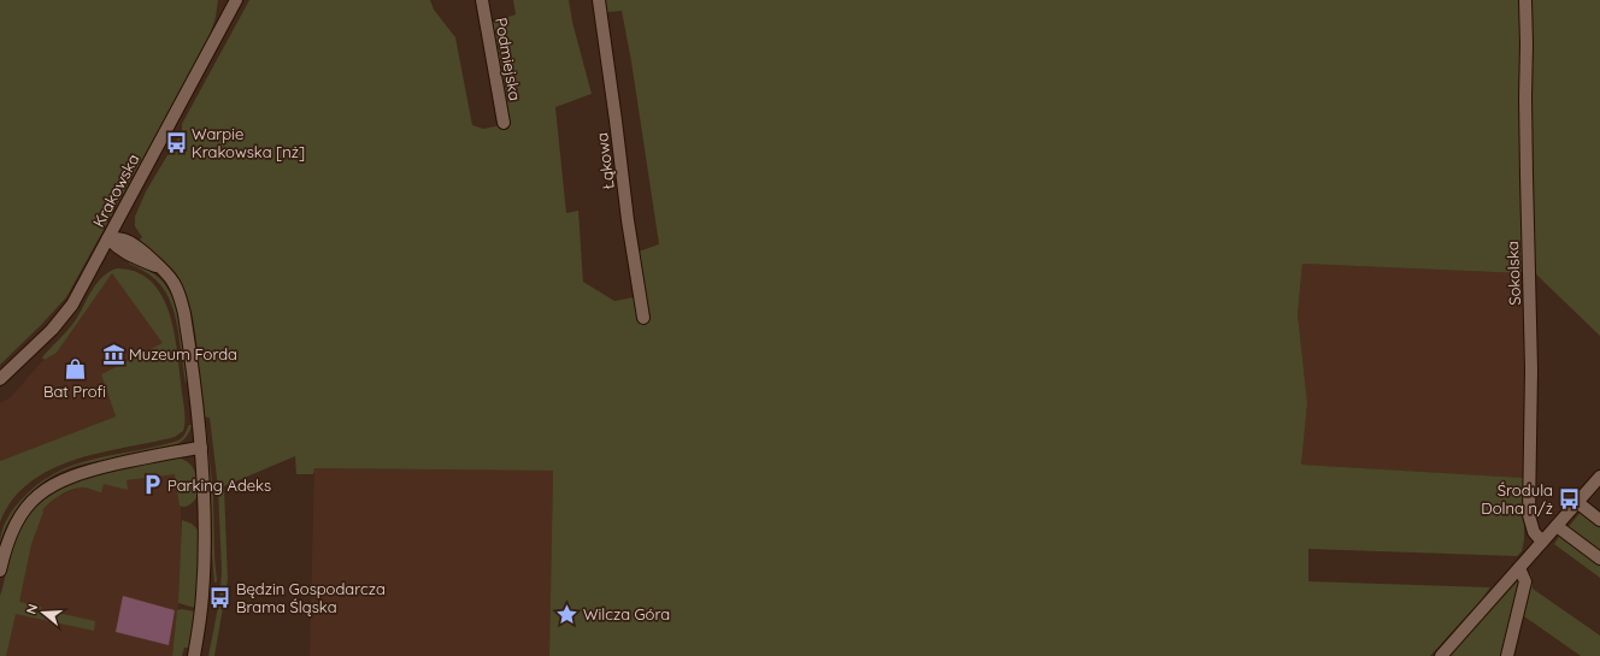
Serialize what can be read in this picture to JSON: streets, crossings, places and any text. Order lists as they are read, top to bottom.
{
  "streets": {
    "street": [
      "Podmiejska",
      "Łąkowa",
      "Krakowska",
      "Sokolska"
    ]
  },
  "places": {
    "bus stop": ["Warpie Krakowska [nż]", "Środula Dolna n/ż", "Będzin Gospodarcza Brama Śląska"],
    "museum": ["Muzeum Forda"],
    "shop": ["Bat Profi"],
    "parking": ["Parking Adeks"],
    "place": ["Wilcza Góra"]
  },
  "north": "left"
}
